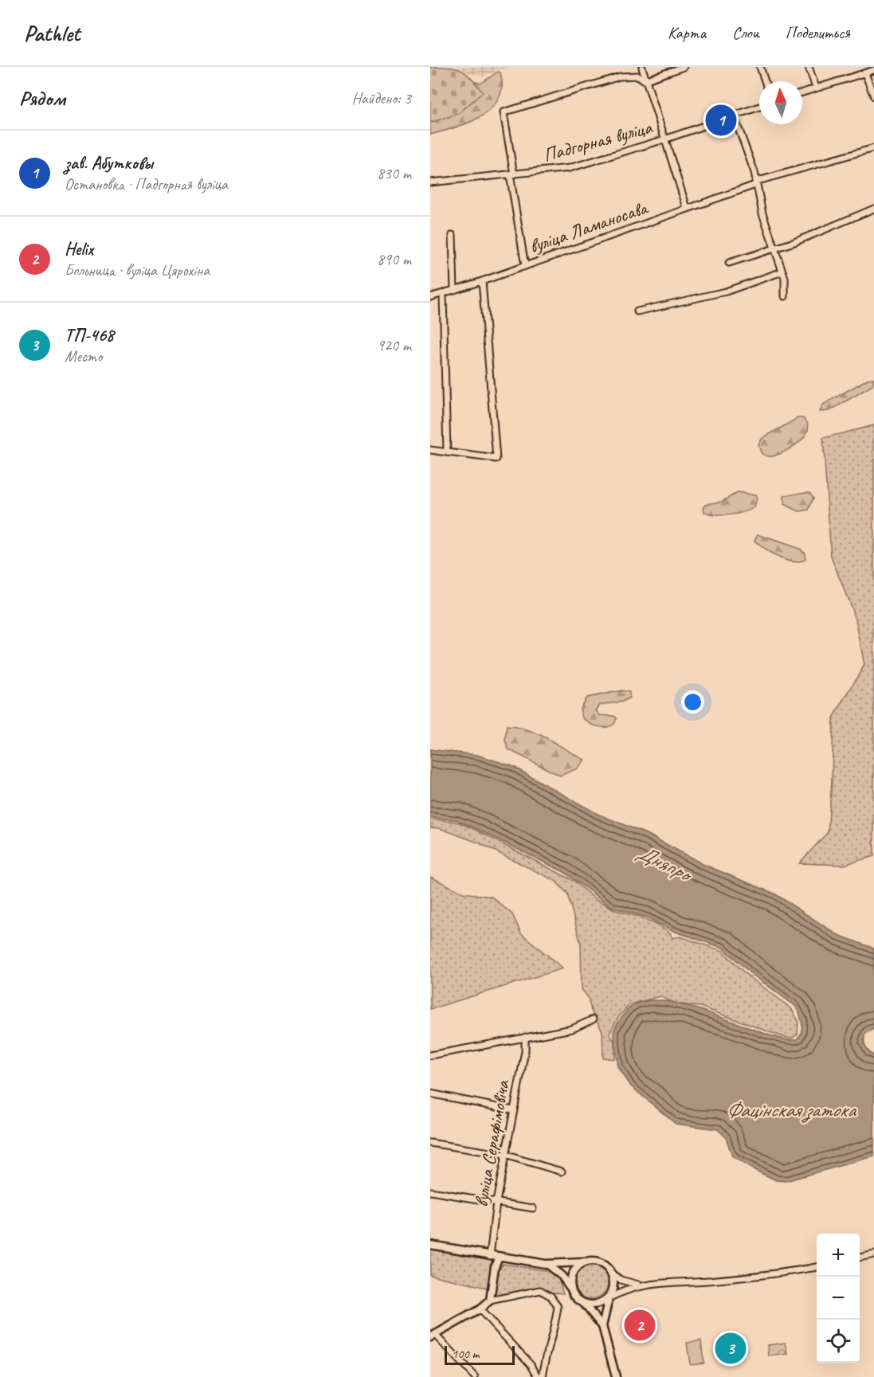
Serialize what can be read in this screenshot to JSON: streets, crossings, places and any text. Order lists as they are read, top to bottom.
{
  "streets": {
    "street": ["Падгорная вуліца", "вуліца Ламаносава", "вуліца Серафімовіча"]
  },
  "water": ["Дняпро", "Фацінская затока"],
  "scale_bar": "100 m",
  "north": "top",
  "page": {
    "header": "Pathlet",
    "nav": ["Карта", "Слои", "Поделиться"],
    "heading": ["Рядом", "Найдено: 3"],
    "pins": ["1", "2", "3"],
    "list": [
      {
        "mark": "1",
        "name": "зав. Абутковы",
        "note": "Остановка · Падгорная вуліца",
        "value": "830 m"
      },
      {
        "mark": "2",
        "name": "Helix",
        "note": "Больница · вуліца Цярохіна",
        "value": "890 m"
      },
      {
        "mark": "3",
        "name": "ТП-468",
        "note": "Место",
        "value": "920 m"
      }
    ],
    "map_buttons": ["+", "−"],
    "scale": "100 m"
  }
}
